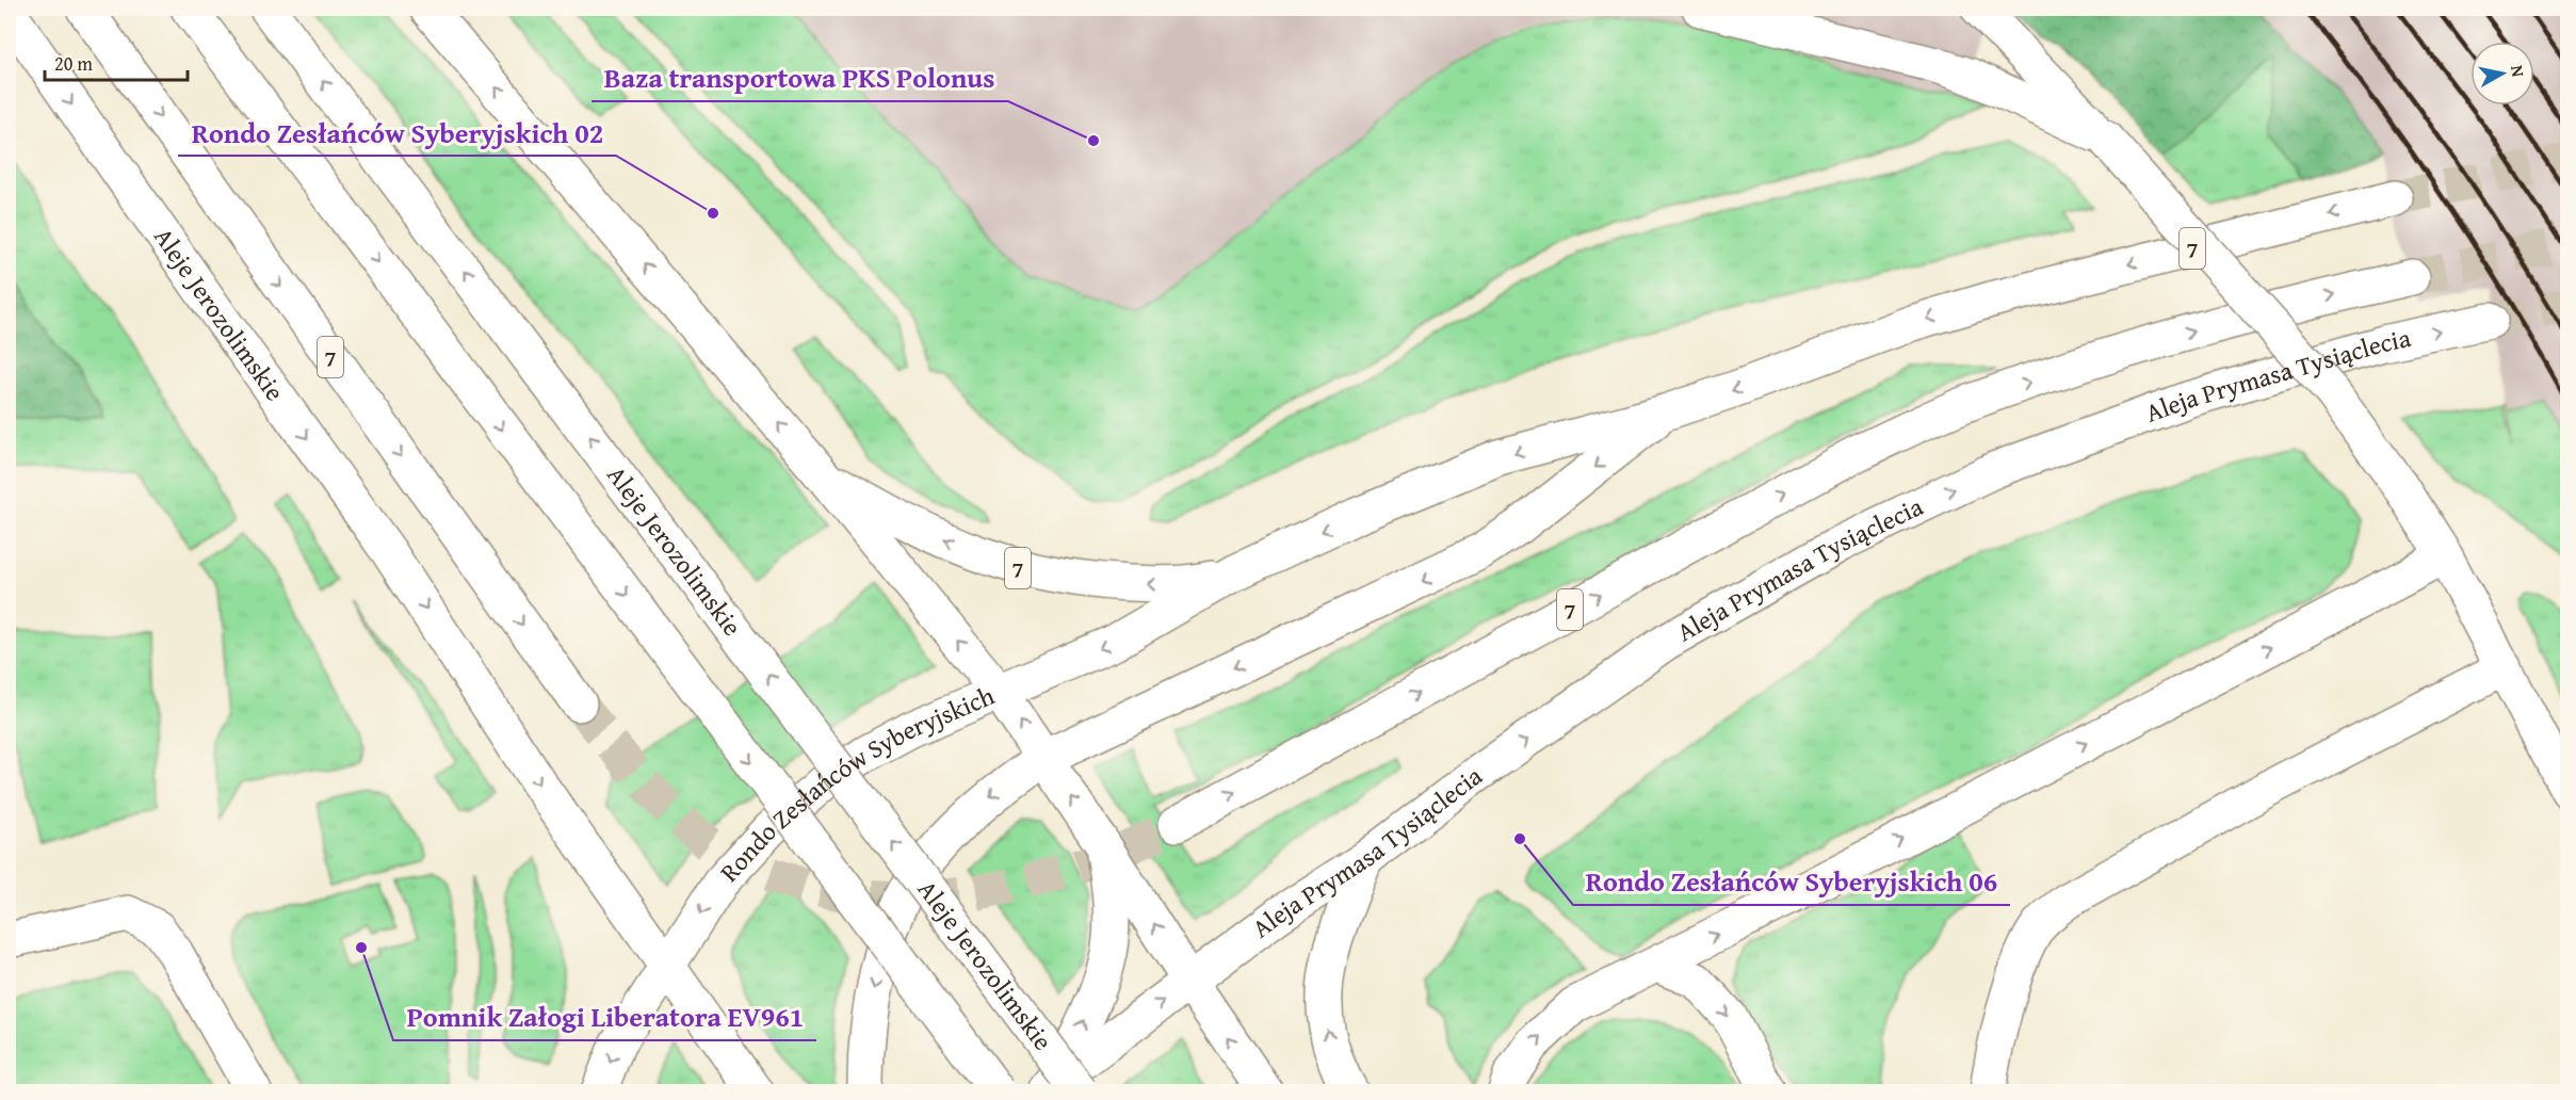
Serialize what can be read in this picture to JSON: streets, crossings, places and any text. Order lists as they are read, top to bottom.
{
  "streets": {
    "main road": [
      "7",
      "Aleje Jerozolimskie",
      "Aleja Prymasa Tysiąclecia",
      "Rondo Zesłańców Syberyjskich"
    ]
  },
  "crossings": [
    ["Aleje Jerozolimskie", "Rondo Zesłańców Syberyjskich"],
    ["Aleja Prymasa Tysiąclecia", "Rondo Zesłańców Syberyjskich"]
  ],
  "places": [
    "Baza transportowa PKS Polonus",
    "Rondo Zesłańców Syberyjskich 02",
    "Rondo Zesłańców Syberyjskich 06",
    "Pomnik Załogi Liberatora EV961"
  ],
  "scale_bar": "20 m",
  "north": "right"
}
